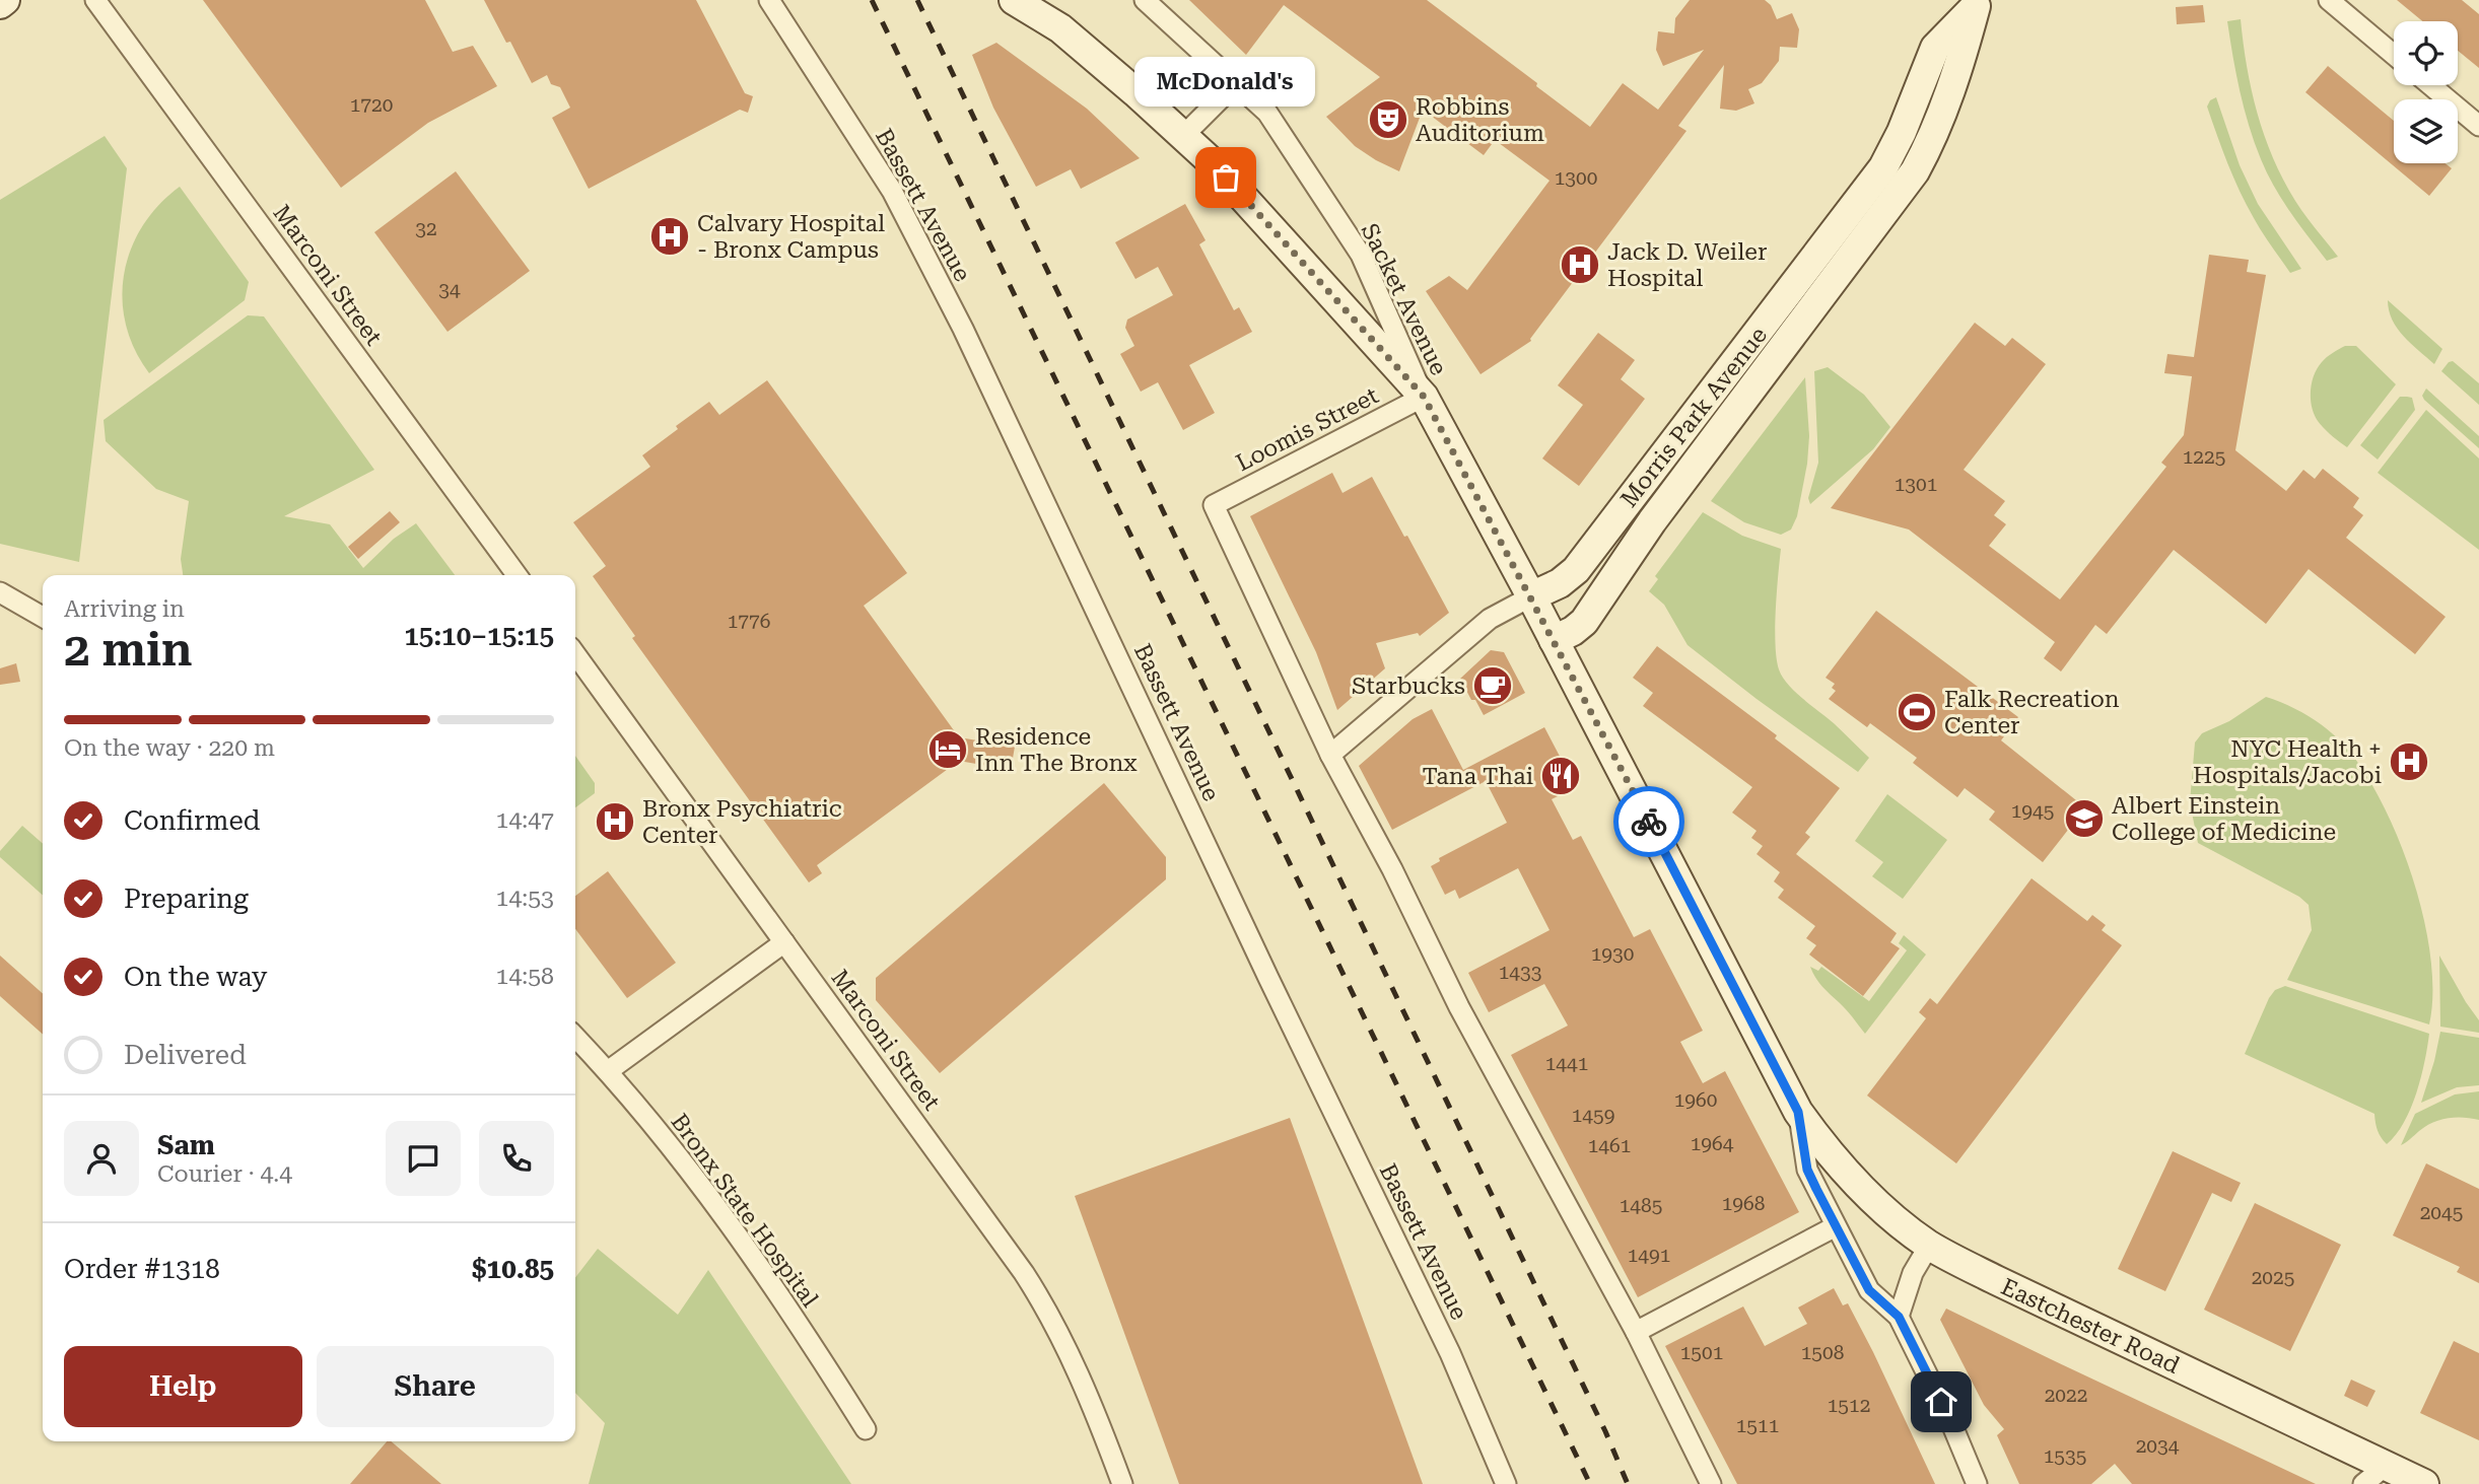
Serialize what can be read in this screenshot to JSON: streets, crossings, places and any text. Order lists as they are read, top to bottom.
{
  "streets": {
    "main road": ["Morris Park Avenue", "Eastchester Road"],
    "street": [
      "Bassett Avenue",
      "Marconi Street",
      "Sacket Avenue",
      "Loomis Street",
      "Bronx State Hospital"
    ]
  },
  "crossings": [
    ["Sacket Avenue", "Loomis Street"],
    ["Sacket Avenue", "Eastchester Road"],
    ["Morris Park Avenue", "Loomis Street"],
    ["Morris Park Avenue", "Eastchester Road"],
    ["Loomis Street", "Eastchester Road"]
  ],
  "places": {
    "theatre": ["Robbins Auditorium"],
    "other": ["McDonald's"],
    "hospital": [
      "Calvary Hospital - Bronx Campus",
      "Jack D. Weiler Hospital",
      "NYC Health + Hospitals/Jacobi",
      "Bronx Psychiatric Center"
    ],
    "cafe": ["Starbucks"],
    "sports": ["Falk Recreation Center"],
    "hotel": ["Residence Inn The Bronx"],
    "restaurant": ["Tana Thai"],
    "school or university": ["Albert Einstein College of Medicine"]
  },
  "house_numbers": [
    "1720",
    "1300",
    "32",
    "34",
    "1225",
    "1301",
    "1776",
    "1945",
    "1930",
    "1433",
    "1441",
    "1960",
    "1459",
    "1964",
    "1461",
    "1968",
    "1485",
    "2045",
    "1491",
    "2025",
    "1501",
    "1508",
    "2022",
    "1512",
    "1511",
    "2034",
    "1535"
  ],
  "page": {
    "bubble": "McDonald's",
    "heading": ["2 min", "Arriving in", "15:10–15:15"],
    "panel": [
      "Sam",
      "Courier · 4.4",
      "Order #1318",
      "$10.85"
    ],
    "bar": "On the way · 220 m",
    "list": [
      ["Confirmed", "14:47"],
      ["Preparing", "14:53"],
      ["On the way", "14:58"],
      "Delivered"
    ],
    "buttons": ["Help", "Share"]
  }
}
